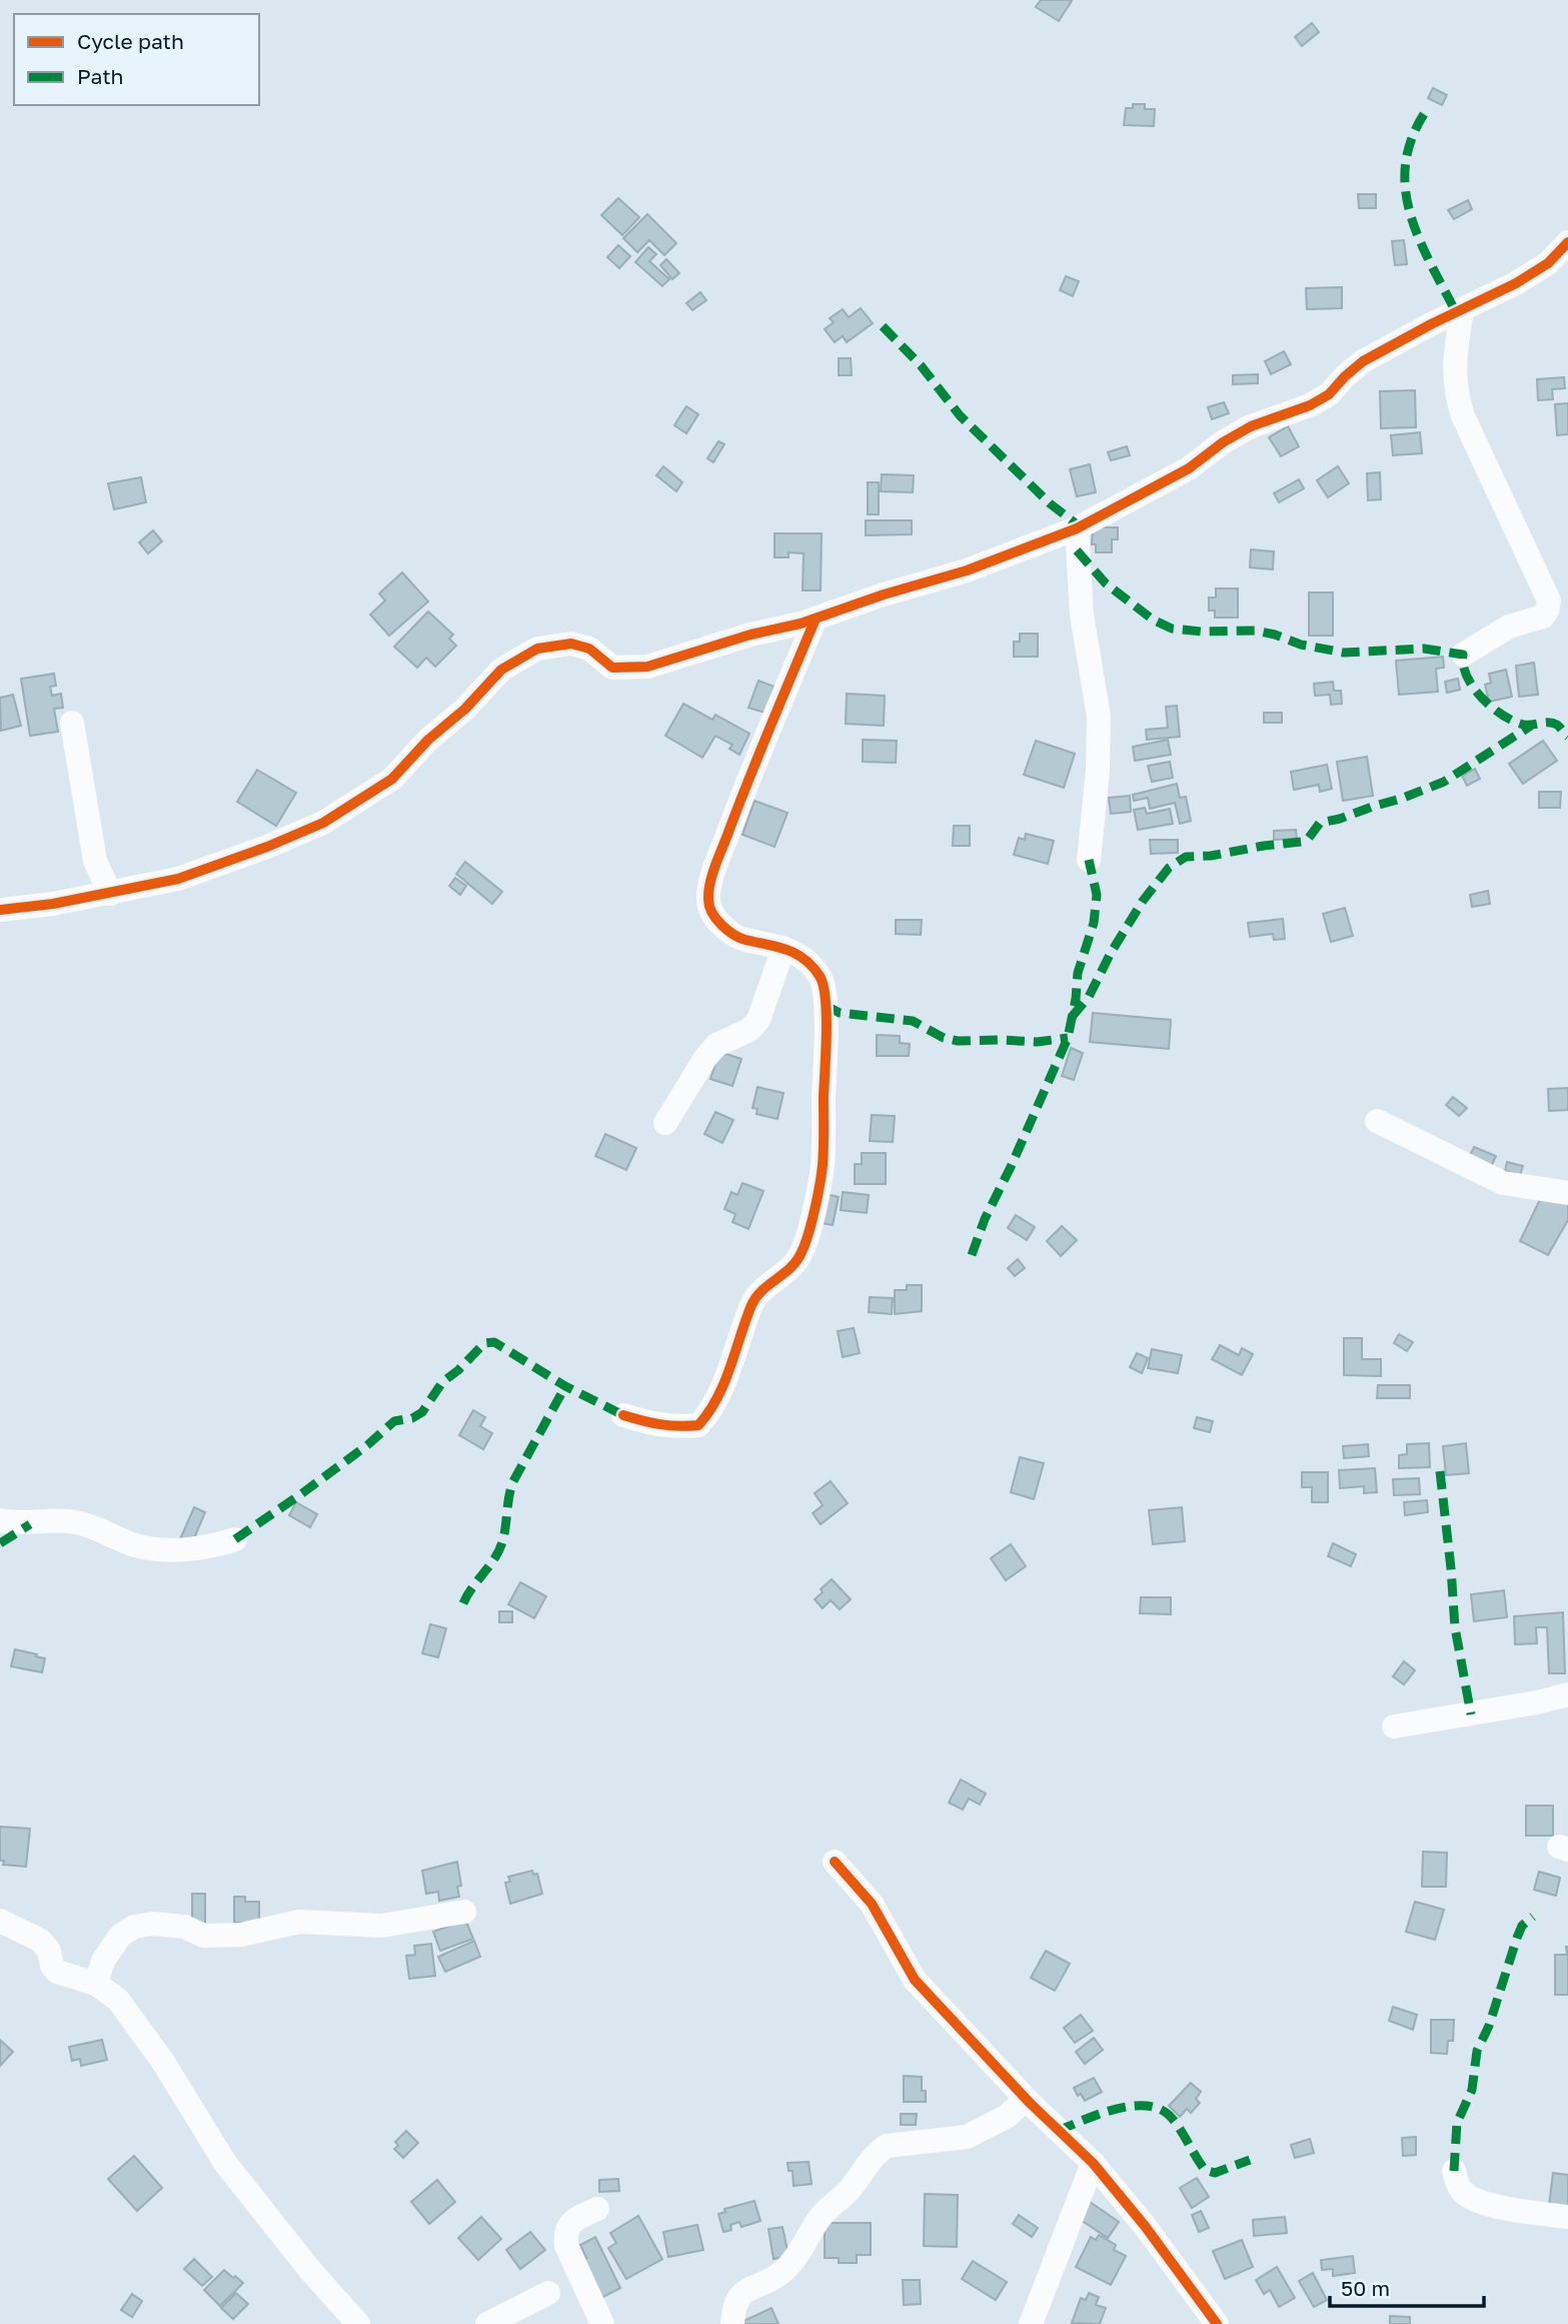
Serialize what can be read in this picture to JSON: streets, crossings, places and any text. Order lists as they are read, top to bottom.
{
  "legend": ["Cycle path", "Path"],
  "scale_bar": "50 m"
}
